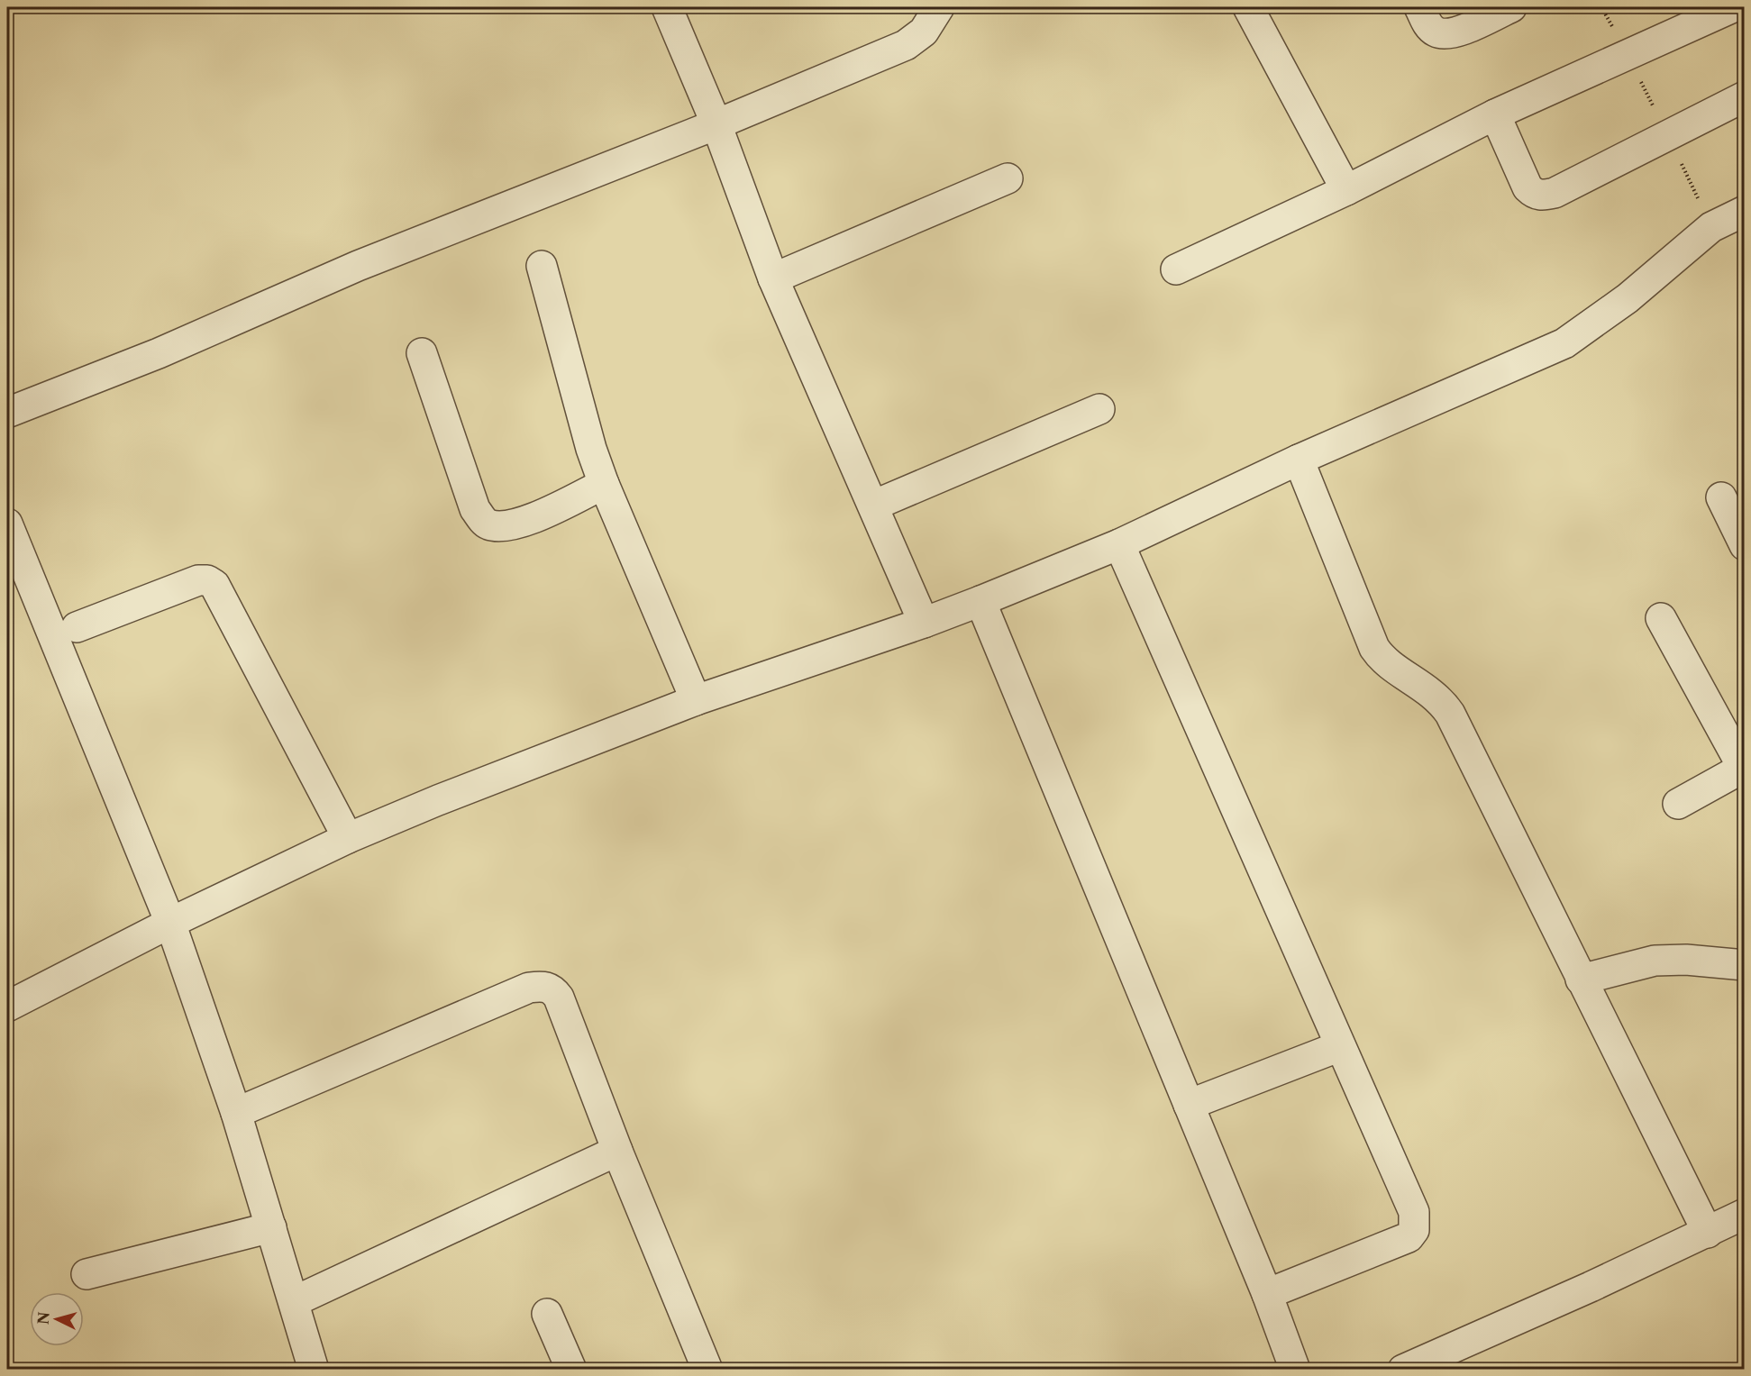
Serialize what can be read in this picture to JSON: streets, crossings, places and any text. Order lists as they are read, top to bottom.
{
  "north": "left"
}
